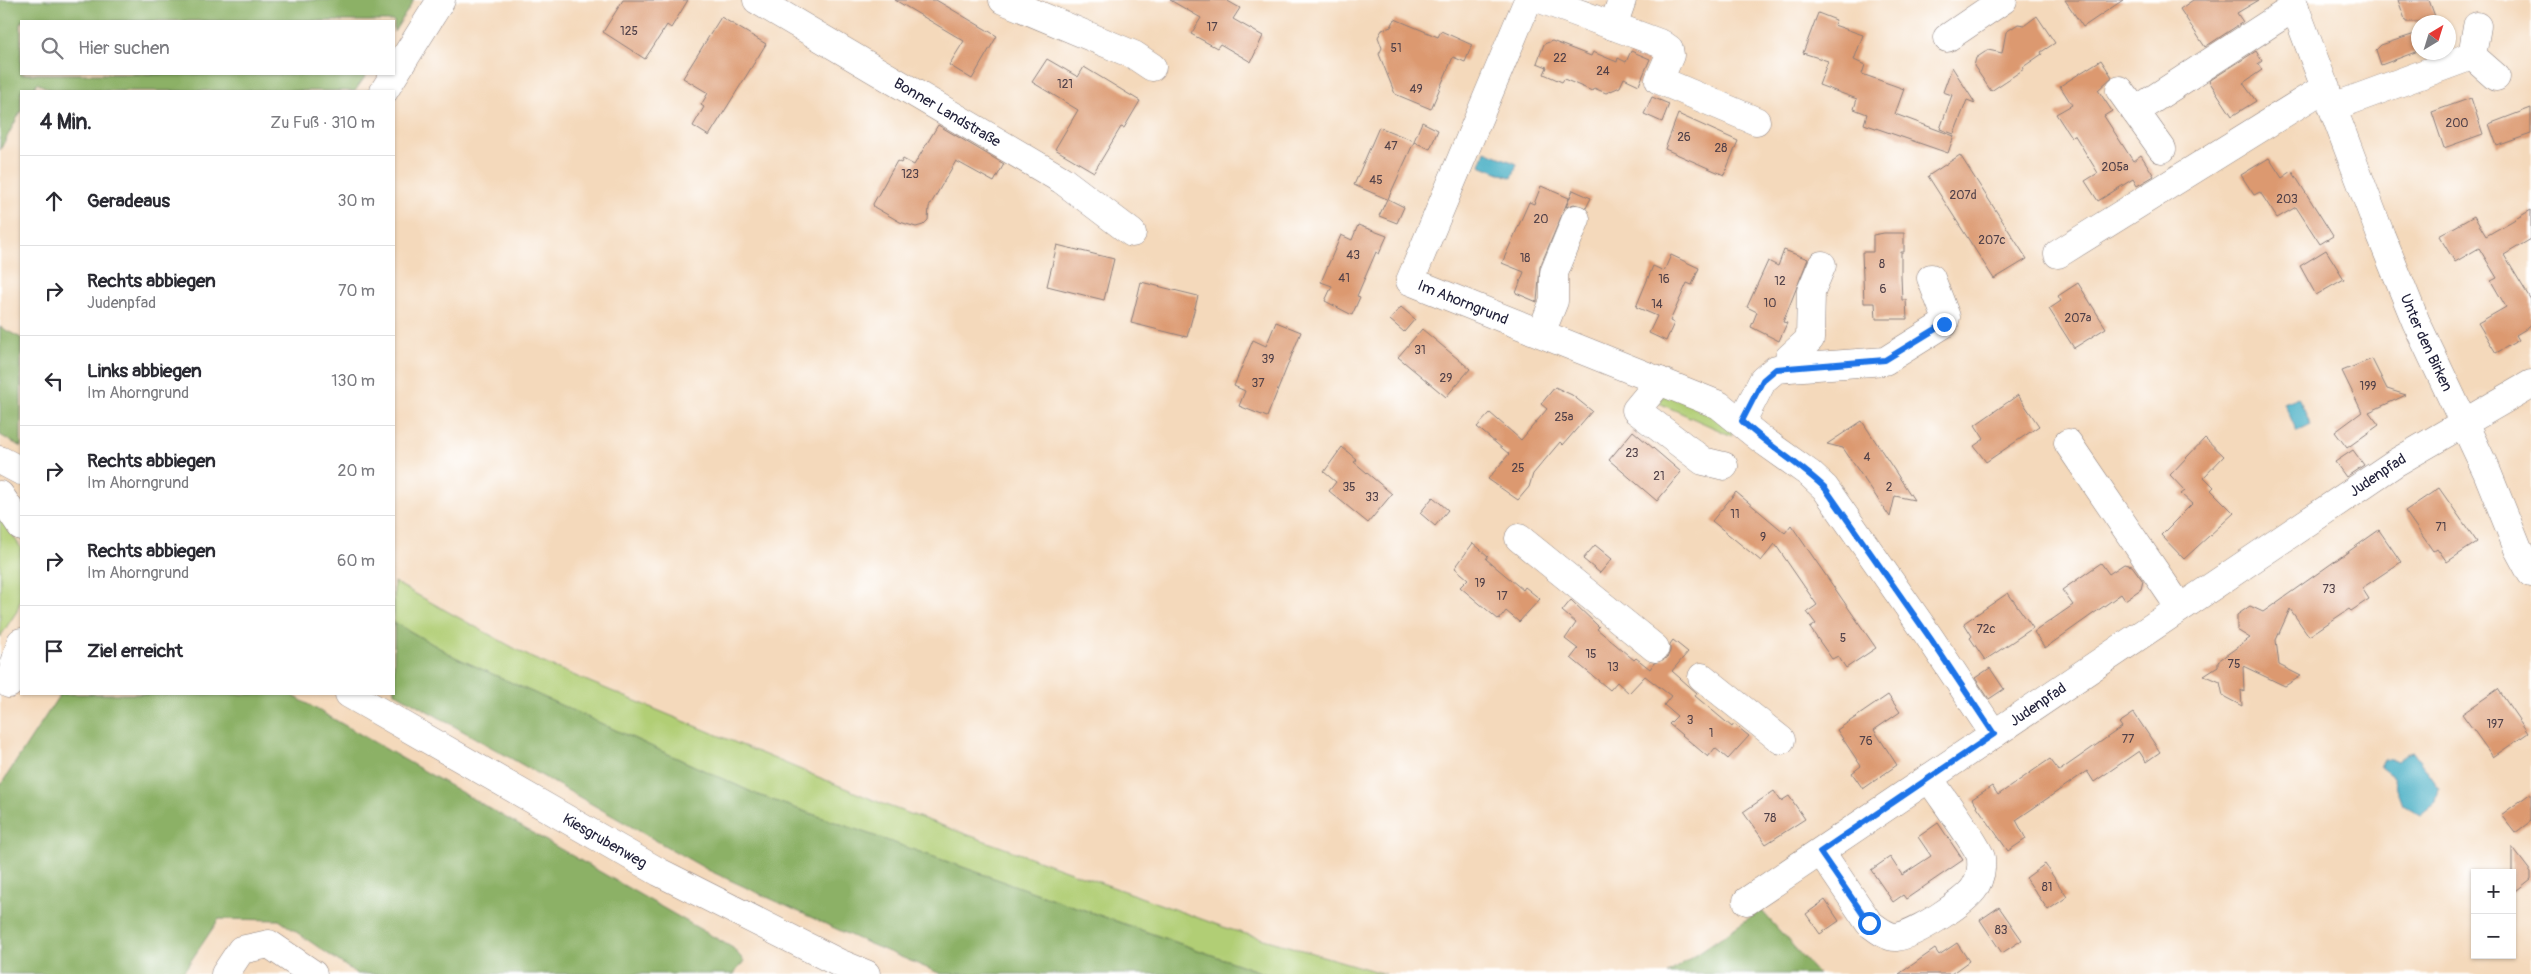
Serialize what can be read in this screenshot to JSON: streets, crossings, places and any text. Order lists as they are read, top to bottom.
{
  "streets": {
    "street": [
      "Bonner Landstraße",
      "Im Ahorngrund",
      "Unter den Birken",
      "Judenpfad",
      "Kiesgrubenweg"
    ]
  },
  "crossings": [
    ["Im Ahorngrund", "Judenpfad"],
    ["Unter den Birken", "Judenpfad"]
  ],
  "house_numbers": [
    "17",
    "125",
    "51",
    "22",
    "24",
    "121",
    "49",
    "200",
    "26",
    "47",
    "28",
    "205a",
    "123",
    "45",
    "207d",
    "203",
    "20",
    "207c",
    "43",
    "18",
    "8",
    "41",
    "16",
    "12",
    "6",
    "10",
    "14",
    "207a",
    "31",
    "39",
    "29",
    "37",
    "199",
    "25a",
    "23",
    "4",
    "25",
    "21",
    "35",
    "2",
    "33",
    "11",
    "71",
    "9",
    "19",
    "73",
    "17",
    "72c",
    "5",
    "15",
    "75",
    "13",
    "3",
    "197",
    "1",
    "77",
    "76",
    "78",
    "81",
    "83"
  ],
  "north": "top right",
  "page": {
    "search": "Hier suchen",
    "heading": ["4 Min.", "Zu Fuß · 310 m"],
    "list": [
      ["Geradeaus", "30 m"],
      ["Rechts abbiegen", "Judenpfad", "70 m"],
      ["Links abbiegen", "Im Ahorngrund", "130 m"],
      ["Rechts abbiegen", "Im Ahorngrund", "20 m"],
      ["Rechts abbiegen", "Im Ahorngrund", "60 m"],
      "Ziel erreicht"
    ],
    "map_buttons": ["+", "−"]
  }
}
